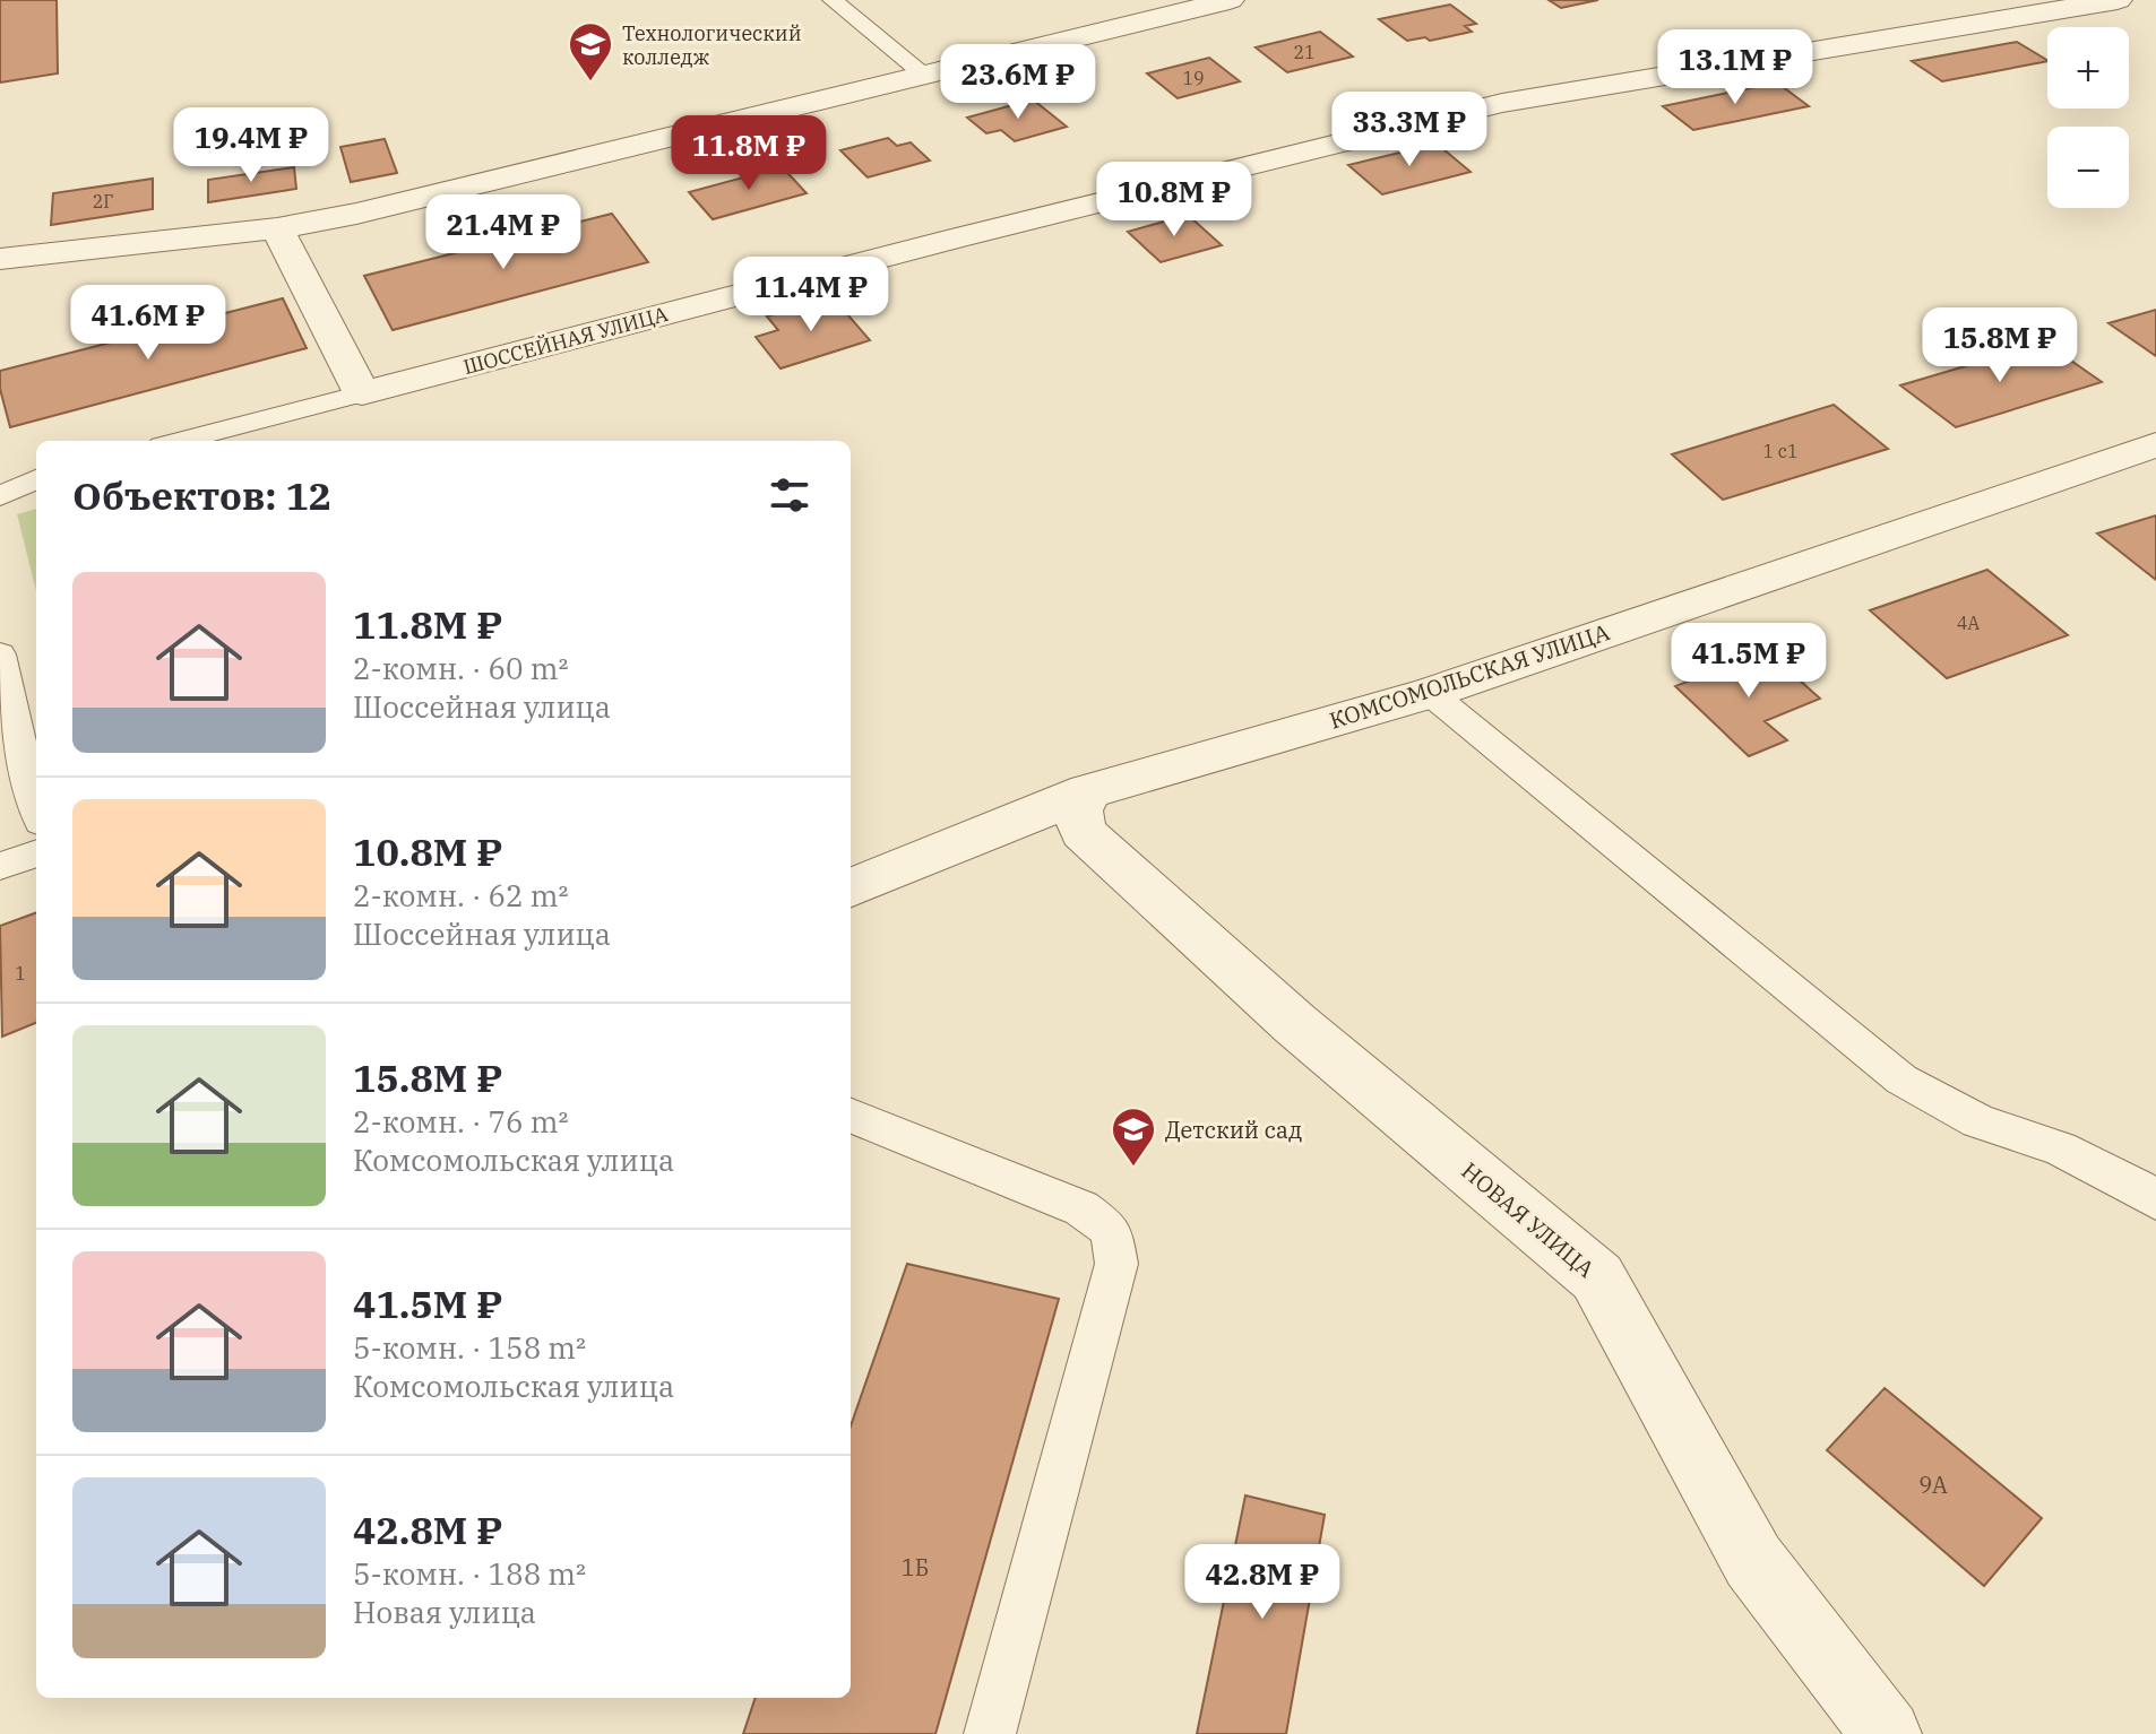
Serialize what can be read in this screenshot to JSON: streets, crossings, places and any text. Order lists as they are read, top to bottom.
{
  "streets": {
    "street": ["ШОССЕЙНАЯ УЛИЦА", "КОМСОМОЛЬСКАЯ УЛИЦА", "НОВАЯ УЛИЦА"]
  },
  "crossings": [
    ["КОМСОМОЛЬСКАЯ УЛИЦА", "НОВАЯ УЛИЦА"]
  ],
  "places": {
    "school or university": ["Технологический колледж", "Детский сад"]
  },
  "house_numbers": [
    "21",
    "19",
    "2Г",
    "1 с1",
    "4А",
    "1",
    "9А",
    "1Б"
  ],
  "page": {
    "map_buttons": ["+", "−"],
    "price": [
      "13.1M ₽",
      "23.6M ₽",
      "33.3M ₽",
      "19.4M ₽",
      "11.8M ₽",
      "10.8M ₽",
      "21.4M ₽",
      "11.4M ₽",
      "41.6M ₽",
      "15.8M ₽",
      "41.5M ₽",
      "42.8M ₽"
    ],
    "heading": "Объектов: 12",
    "list": [
      {
        "name": "11.8M ₽",
        "note": "2-комн. · 60 m² · Шоссейная улица"
      },
      {
        "name": "10.8M ₽",
        "note": "2-комн. · 62 m² · Шоссейная улица"
      },
      {
        "name": "15.8M ₽",
        "note": "2-комн. · 76 m² · Комсомольская улица"
      },
      {
        "name": "41.5M ₽",
        "note": "5-комн. · 158 m² · Комсомольская улица"
      },
      {
        "name": "42.8M ₽",
        "note": "5-комн. · 188 m² · Новая улица"
      }
    ]
  }
}
